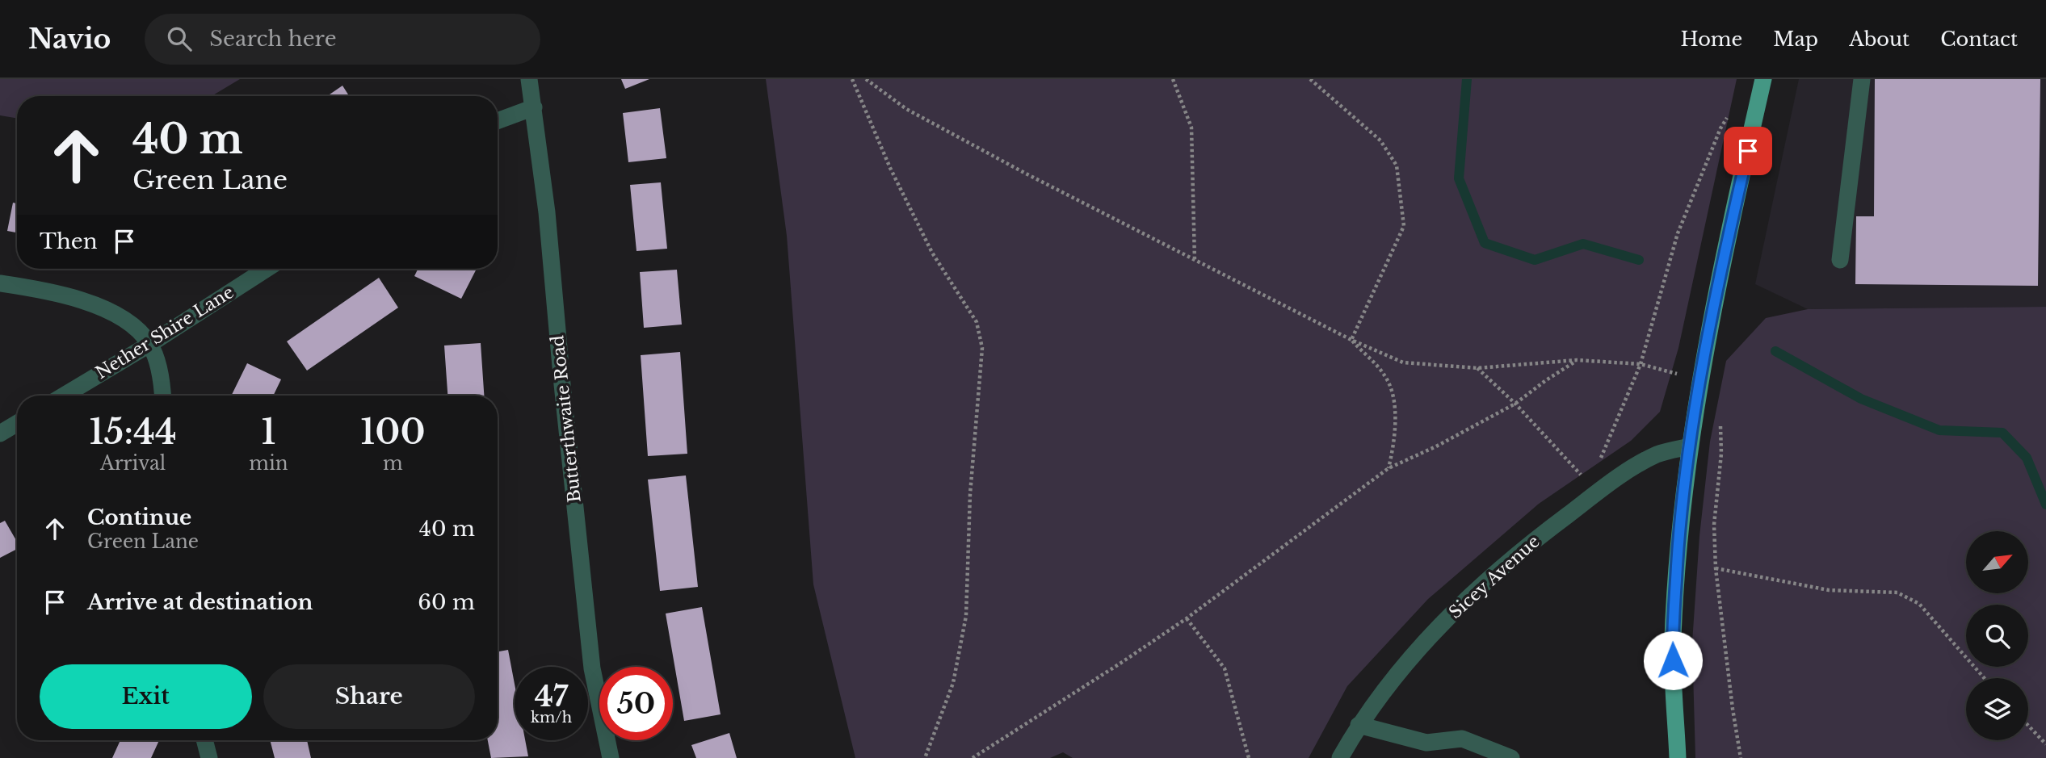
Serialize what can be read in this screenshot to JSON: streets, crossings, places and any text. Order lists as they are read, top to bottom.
{
  "streets": {
    "street": ["Nether Shire Lane", "Butterthwaite Road", "Sicey Avenue"]
  },
  "north": "top right",
  "page": {
    "header": "Navio",
    "search": "Search here",
    "nav": [
      "Home",
      "Map",
      "About",
      "Contact"
    ],
    "turn": ["40 m", "Green Lane"],
    "then": "Then",
    "eta": [
      "15:44",
      "Arrival",
      "1",
      "min",
      "100",
      "m"
    ],
    "list": [
      {
        "name": "Continue",
        "note": "Green Lane",
        "value": "40 m"
      },
      {
        "name": "Arrive at destination",
        "value": "60 m"
      }
    ],
    "buttons": ["Exit", "Share"],
    "speed": "47 km/h",
    "limit": "50"
  }
}
